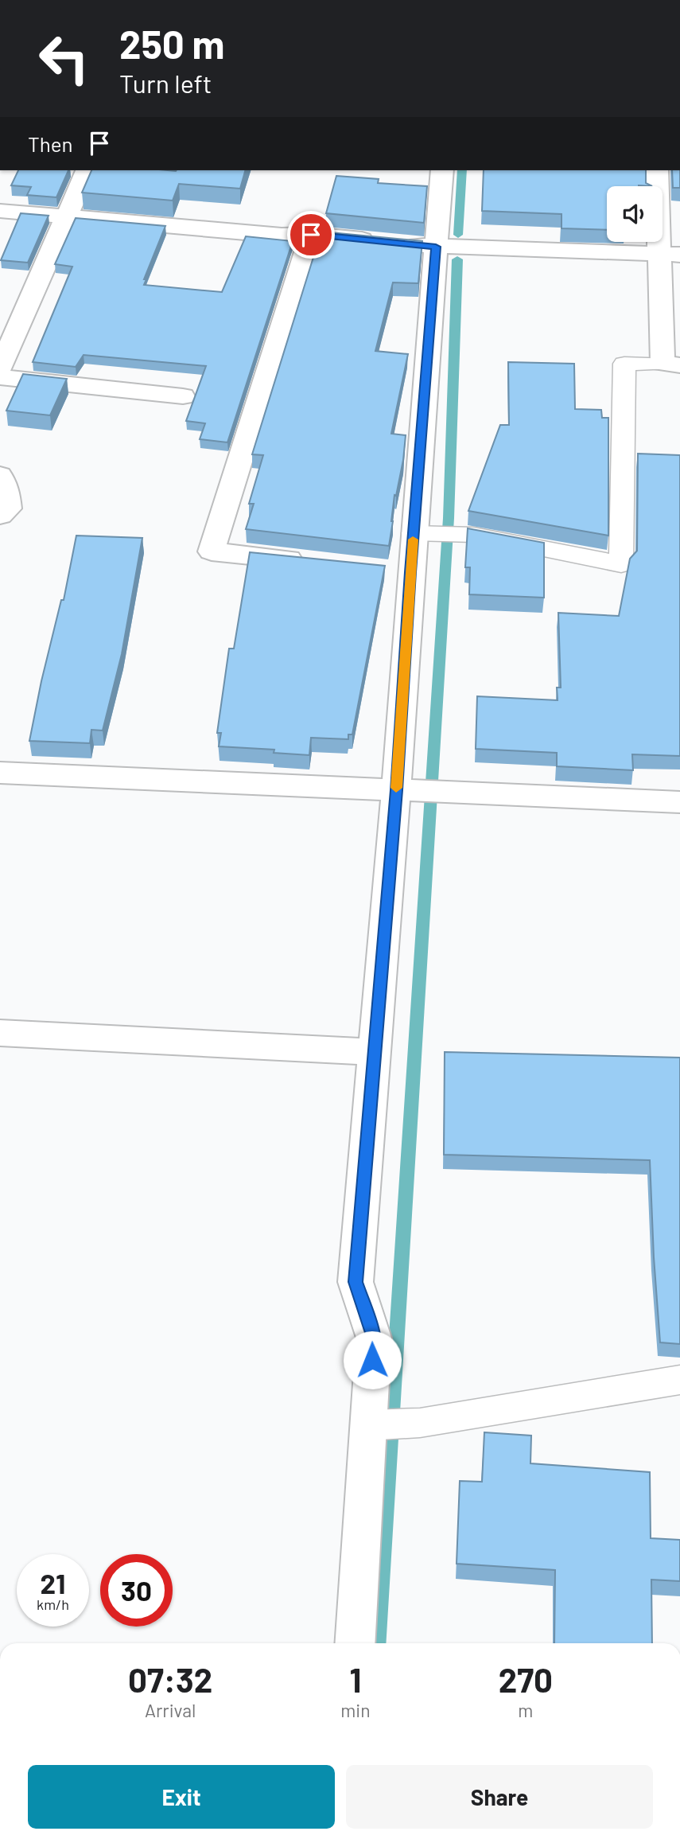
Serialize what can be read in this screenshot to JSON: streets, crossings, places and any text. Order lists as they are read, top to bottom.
{
  "page": {
    "turn": ["250 m", "Turn left"],
    "then": "Then",
    "speed": "21 km/h",
    "limit": "30",
    "eta": [
      "07:32",
      "Arrival",
      "1",
      "min",
      "270",
      "m"
    ],
    "buttons": ["Exit", "Share"]
  }
}
